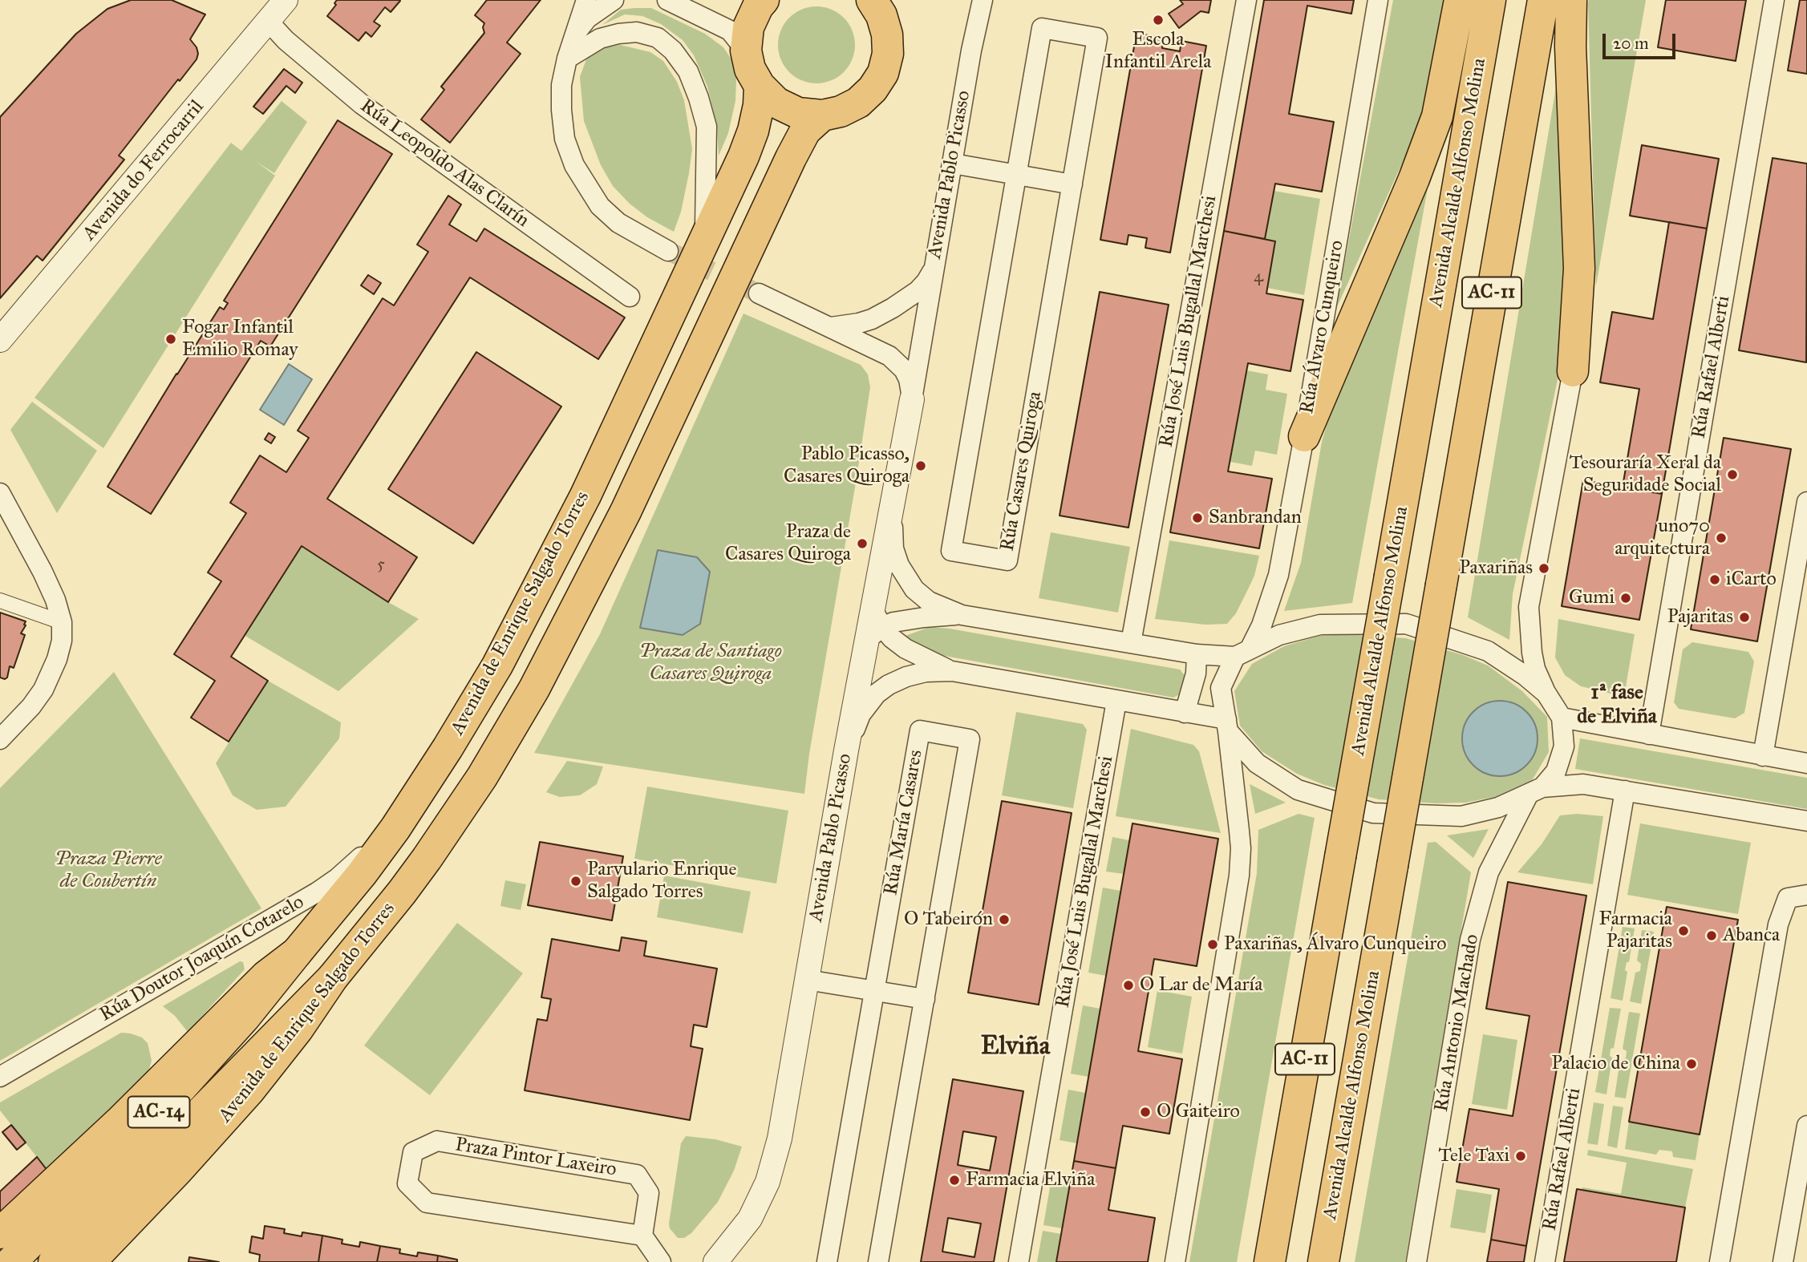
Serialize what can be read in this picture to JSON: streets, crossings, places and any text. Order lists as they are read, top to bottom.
{
  "streets": {
    "main road": [
      "Avenida Alcalde Alfonso Molina",
      "AC-11",
      "Avenida de Enrique Salgado Torres",
      "AC-14"
    ],
    "street": [
      "Rúa Leopoldo Alas Clarín",
      "Avenida do Ferrocarril",
      "Avenida Pablo Picasso",
      "Rúa José Luis Bugallal Marchesi",
      "Rúa Álvaro Cunqueiro",
      "Rúa Rafael Alberti",
      "Rúa Casares Quiroga",
      "Rúa María Casares",
      "Rúa Doutor Joaquín Cotarelo",
      "Rúa Antonio Machado",
      "Praza Pintor Laxeiro"
    ]
  },
  "crossings": [
    ["Rúa Leopoldo Alas Clarín", "Avenida do Ferrocarril"],
    ["Avenida de Enrique Salgado Torres", "Rúa Doutor Joaquín Cotarelo"],
    ["Avenida de Enrique Salgado Torres", "AC-14"]
  ],
  "districts": ["1ª fase de Elviña", "Elviña"],
  "parks": ["Praza de Santiago Casares Quiroga", "Praza Pierre de Coubertín"],
  "places": [
    "Escola Infantil Arela",
    "Fogar Infantil Emilio Romay",
    "Pablo Picasso, Casares Quiroga",
    "Tesouraría Xeral da Seguridade Social",
    "Sanbrandan",
    "uno70 arquitectura",
    "Praza de Casares Quiroga",
    "Paxariñas",
    "iCarto",
    "Gumi",
    "Pajaritas",
    "Parvulario Enrique Salgado Torres",
    "O Tabeirón",
    "Farmacia Pajaritas",
    "Abanca",
    "Paxariñas, Álvaro Cunqueiro",
    "O Lar de María",
    "Palacio de China",
    "O Gaiteiro",
    "Tele Taxi",
    "Farmacia Elviña"
  ],
  "house_numbers": ["4", "5"],
  "scale_bar": "20 m"
}
